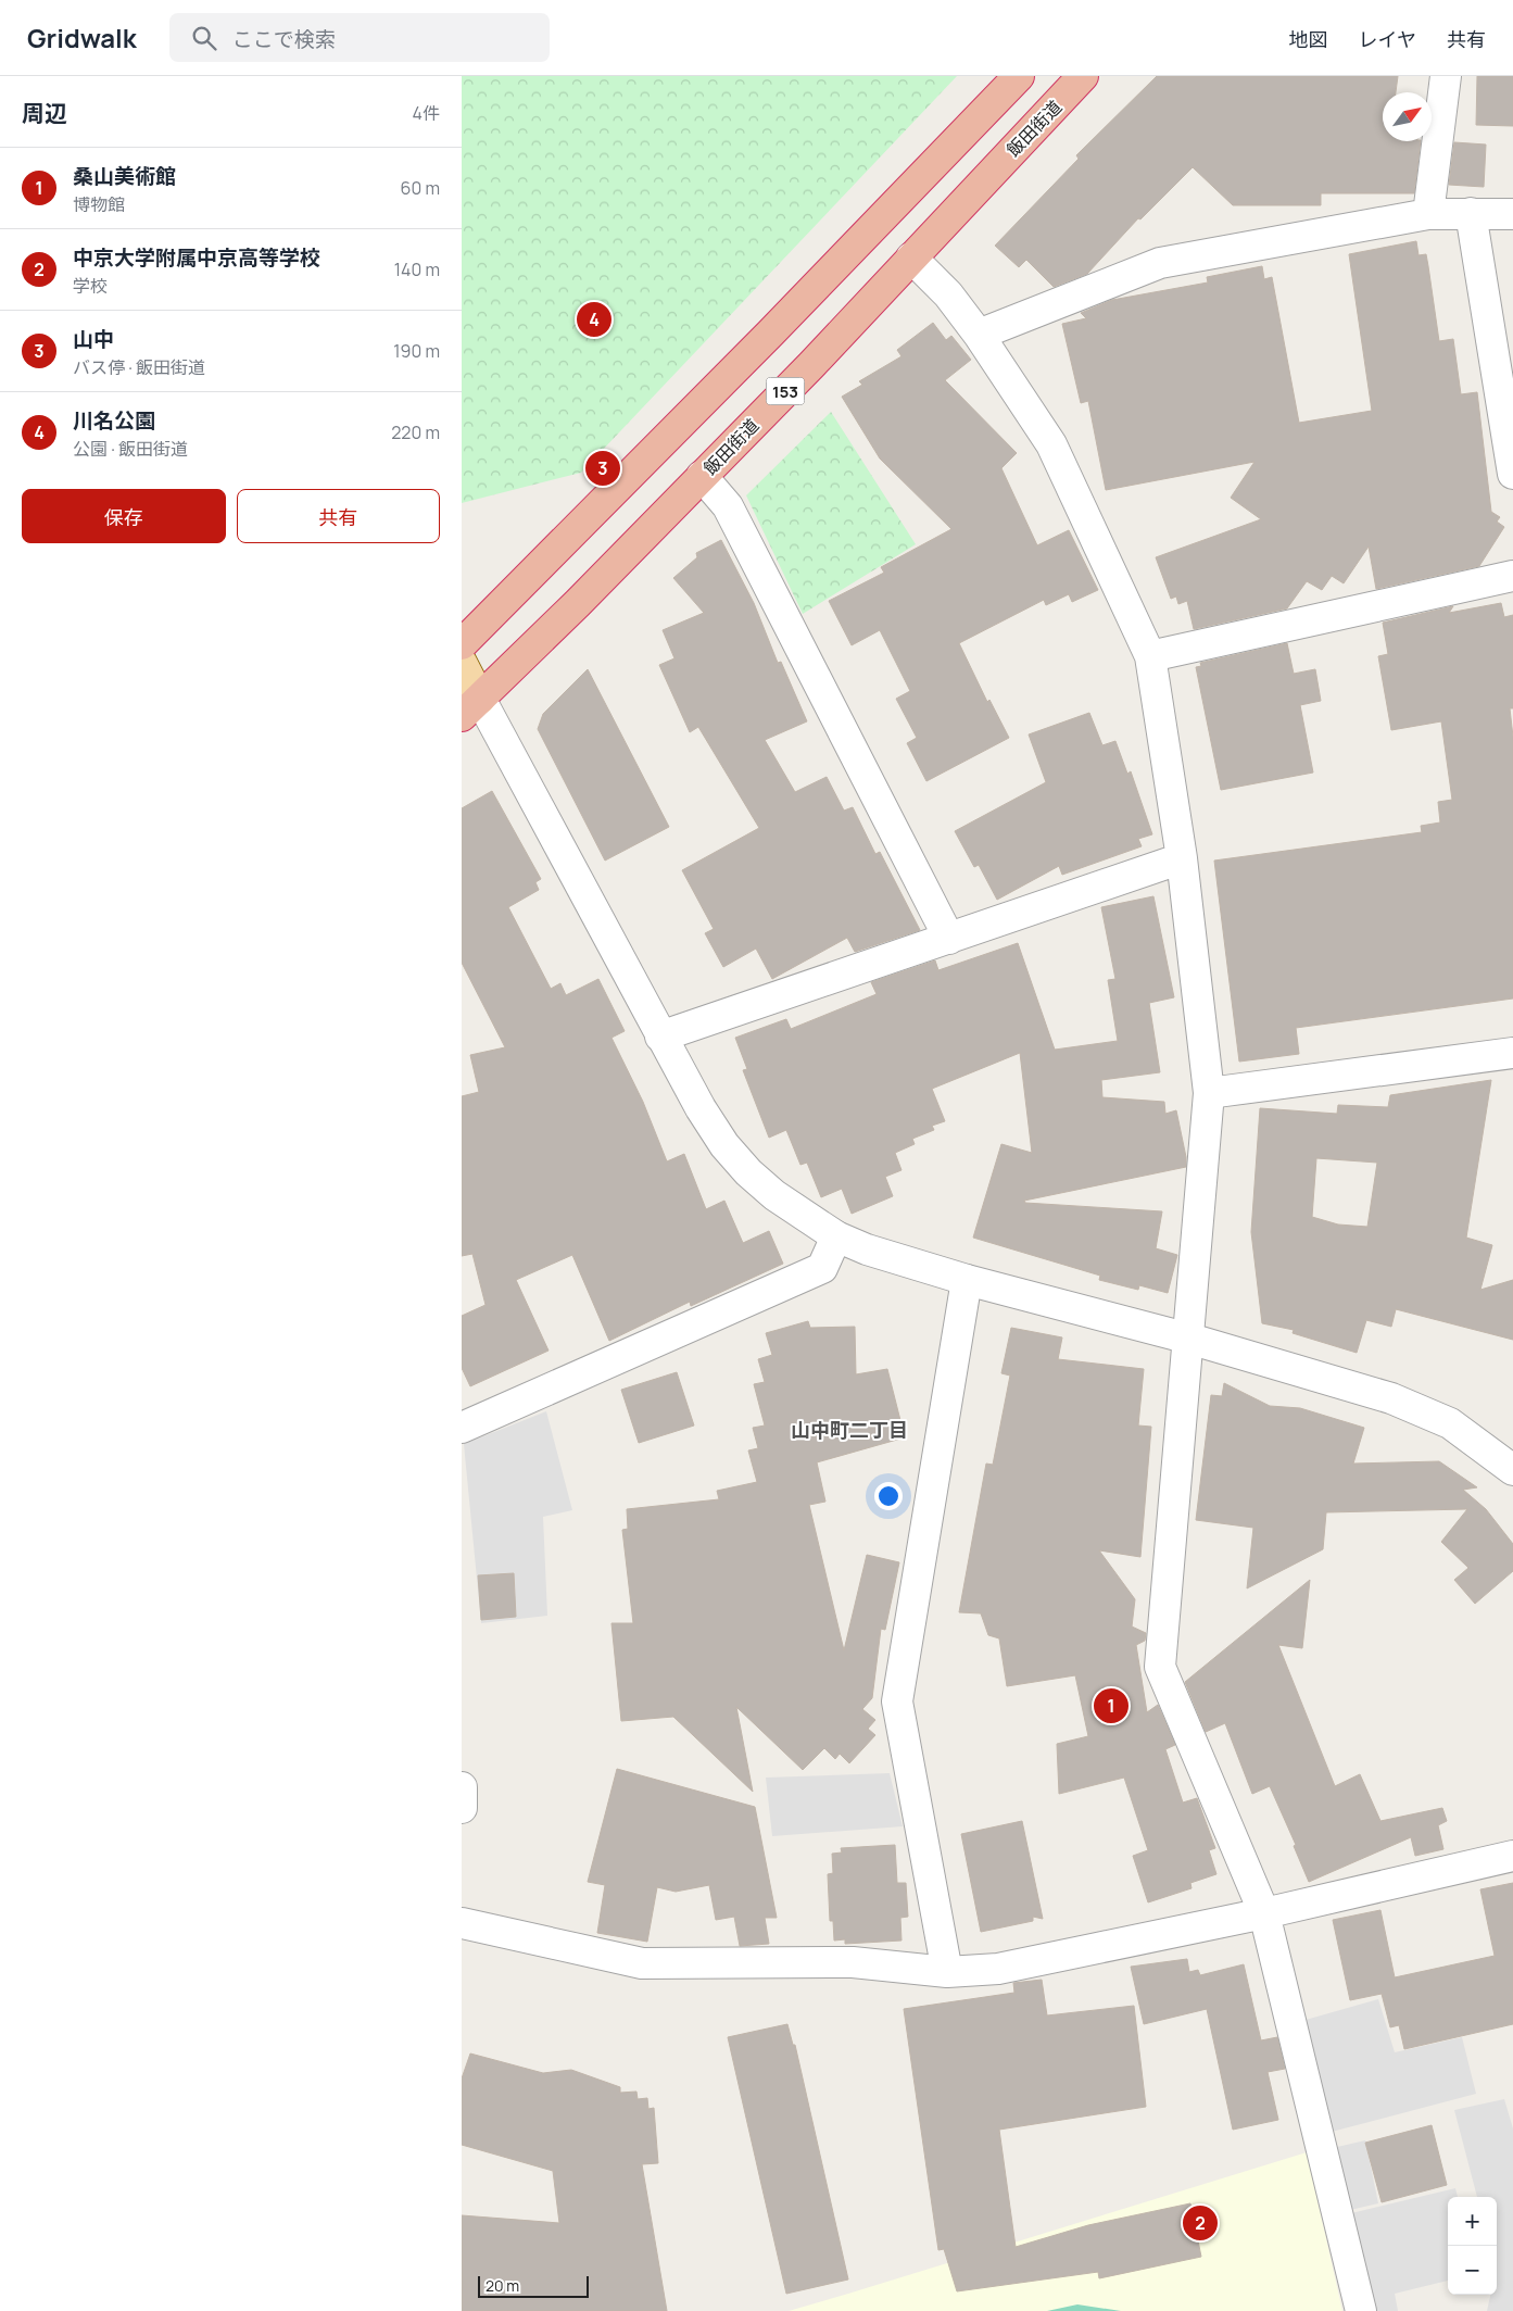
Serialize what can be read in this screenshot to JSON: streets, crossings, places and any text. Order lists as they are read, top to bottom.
{
  "streets": {
    "highway": ["飯田街道", "153"]
  },
  "districts": ["山中町二丁目"],
  "scale_bar": "20 m",
  "north": "top right",
  "page": {
    "header": "Gridwalk",
    "search": "ここで検索",
    "nav": ["地図", "レイヤ", "共有"],
    "heading": ["周辺", "4件"],
    "list": [
      {
        "mark": "1",
        "name": "桑山美術館",
        "note": "博物館",
        "value": "60 m"
      },
      {
        "mark": "2",
        "name": "中京大学附属中京高等学校",
        "note": "学校",
        "value": "140 m"
      },
      {
        "mark": "3",
        "name": "山中",
        "note": "バス停 · 飯田街道",
        "value": "190 m"
      },
      {
        "mark": "4",
        "name": "川名公園",
        "note": "公園 · 飯田街道",
        "value": "220 m"
      }
    ],
    "pins": [
      "4",
      "3",
      "1",
      "2"
    ],
    "buttons": ["保存", "共有"],
    "map_buttons": ["+", "−"],
    "scale": "20 m"
  }
}
